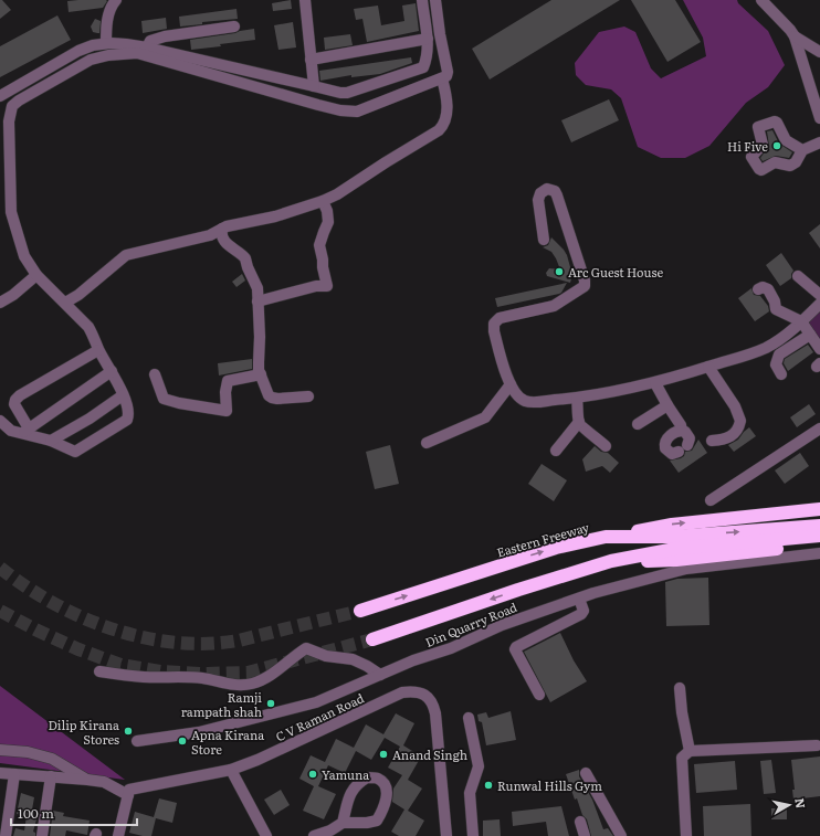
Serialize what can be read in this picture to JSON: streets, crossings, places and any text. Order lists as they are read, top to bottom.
{
  "streets": {
    "highway": ["Eastern Freeway"],
    "street": ["Din Quarry Road", "C V Raman Road"]
  },
  "places": [
    "Hi Five",
    "Arc Guest House",
    "Ramji rampath shah",
    "Dilip Kirana Stores",
    "Apna Kirana Store",
    "Anand Singh",
    "Yamuna",
    "Runwal Hills Gym"
  ],
  "scale_bar": "100 m",
  "north": "right"
}
